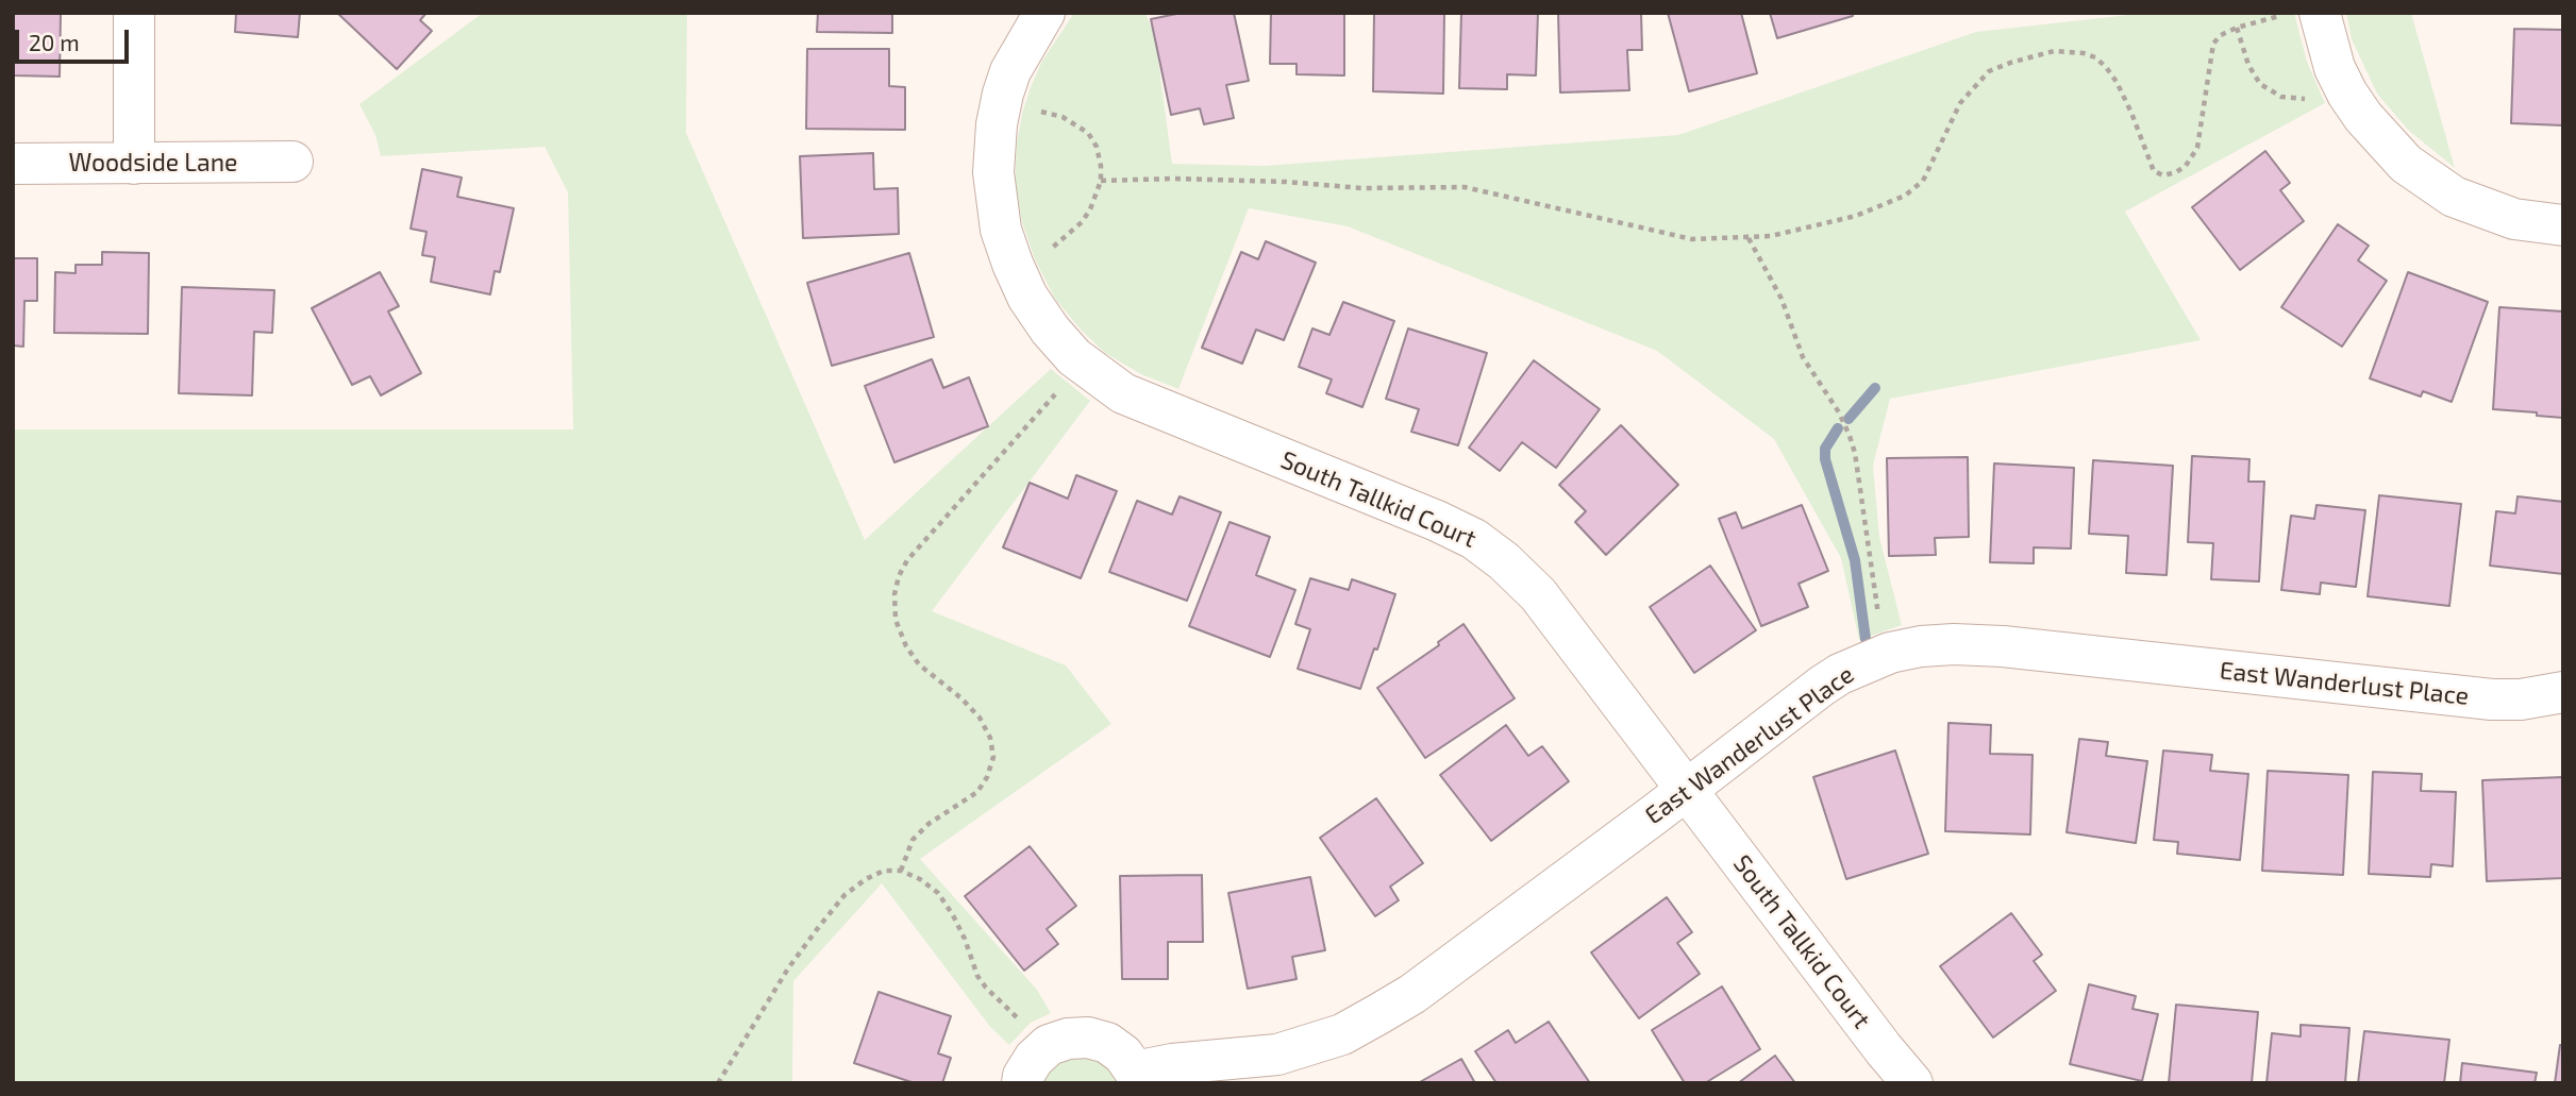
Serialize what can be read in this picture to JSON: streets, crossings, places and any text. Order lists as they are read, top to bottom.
{
  "streets": {
    "street": ["Woodside Lane", "South Tallkid Court", "East Wanderlust Place"]
  },
  "crossings": [
    ["South Tallkid Court", "East Wanderlust Place"]
  ],
  "scale_bar": "20 m"
}
